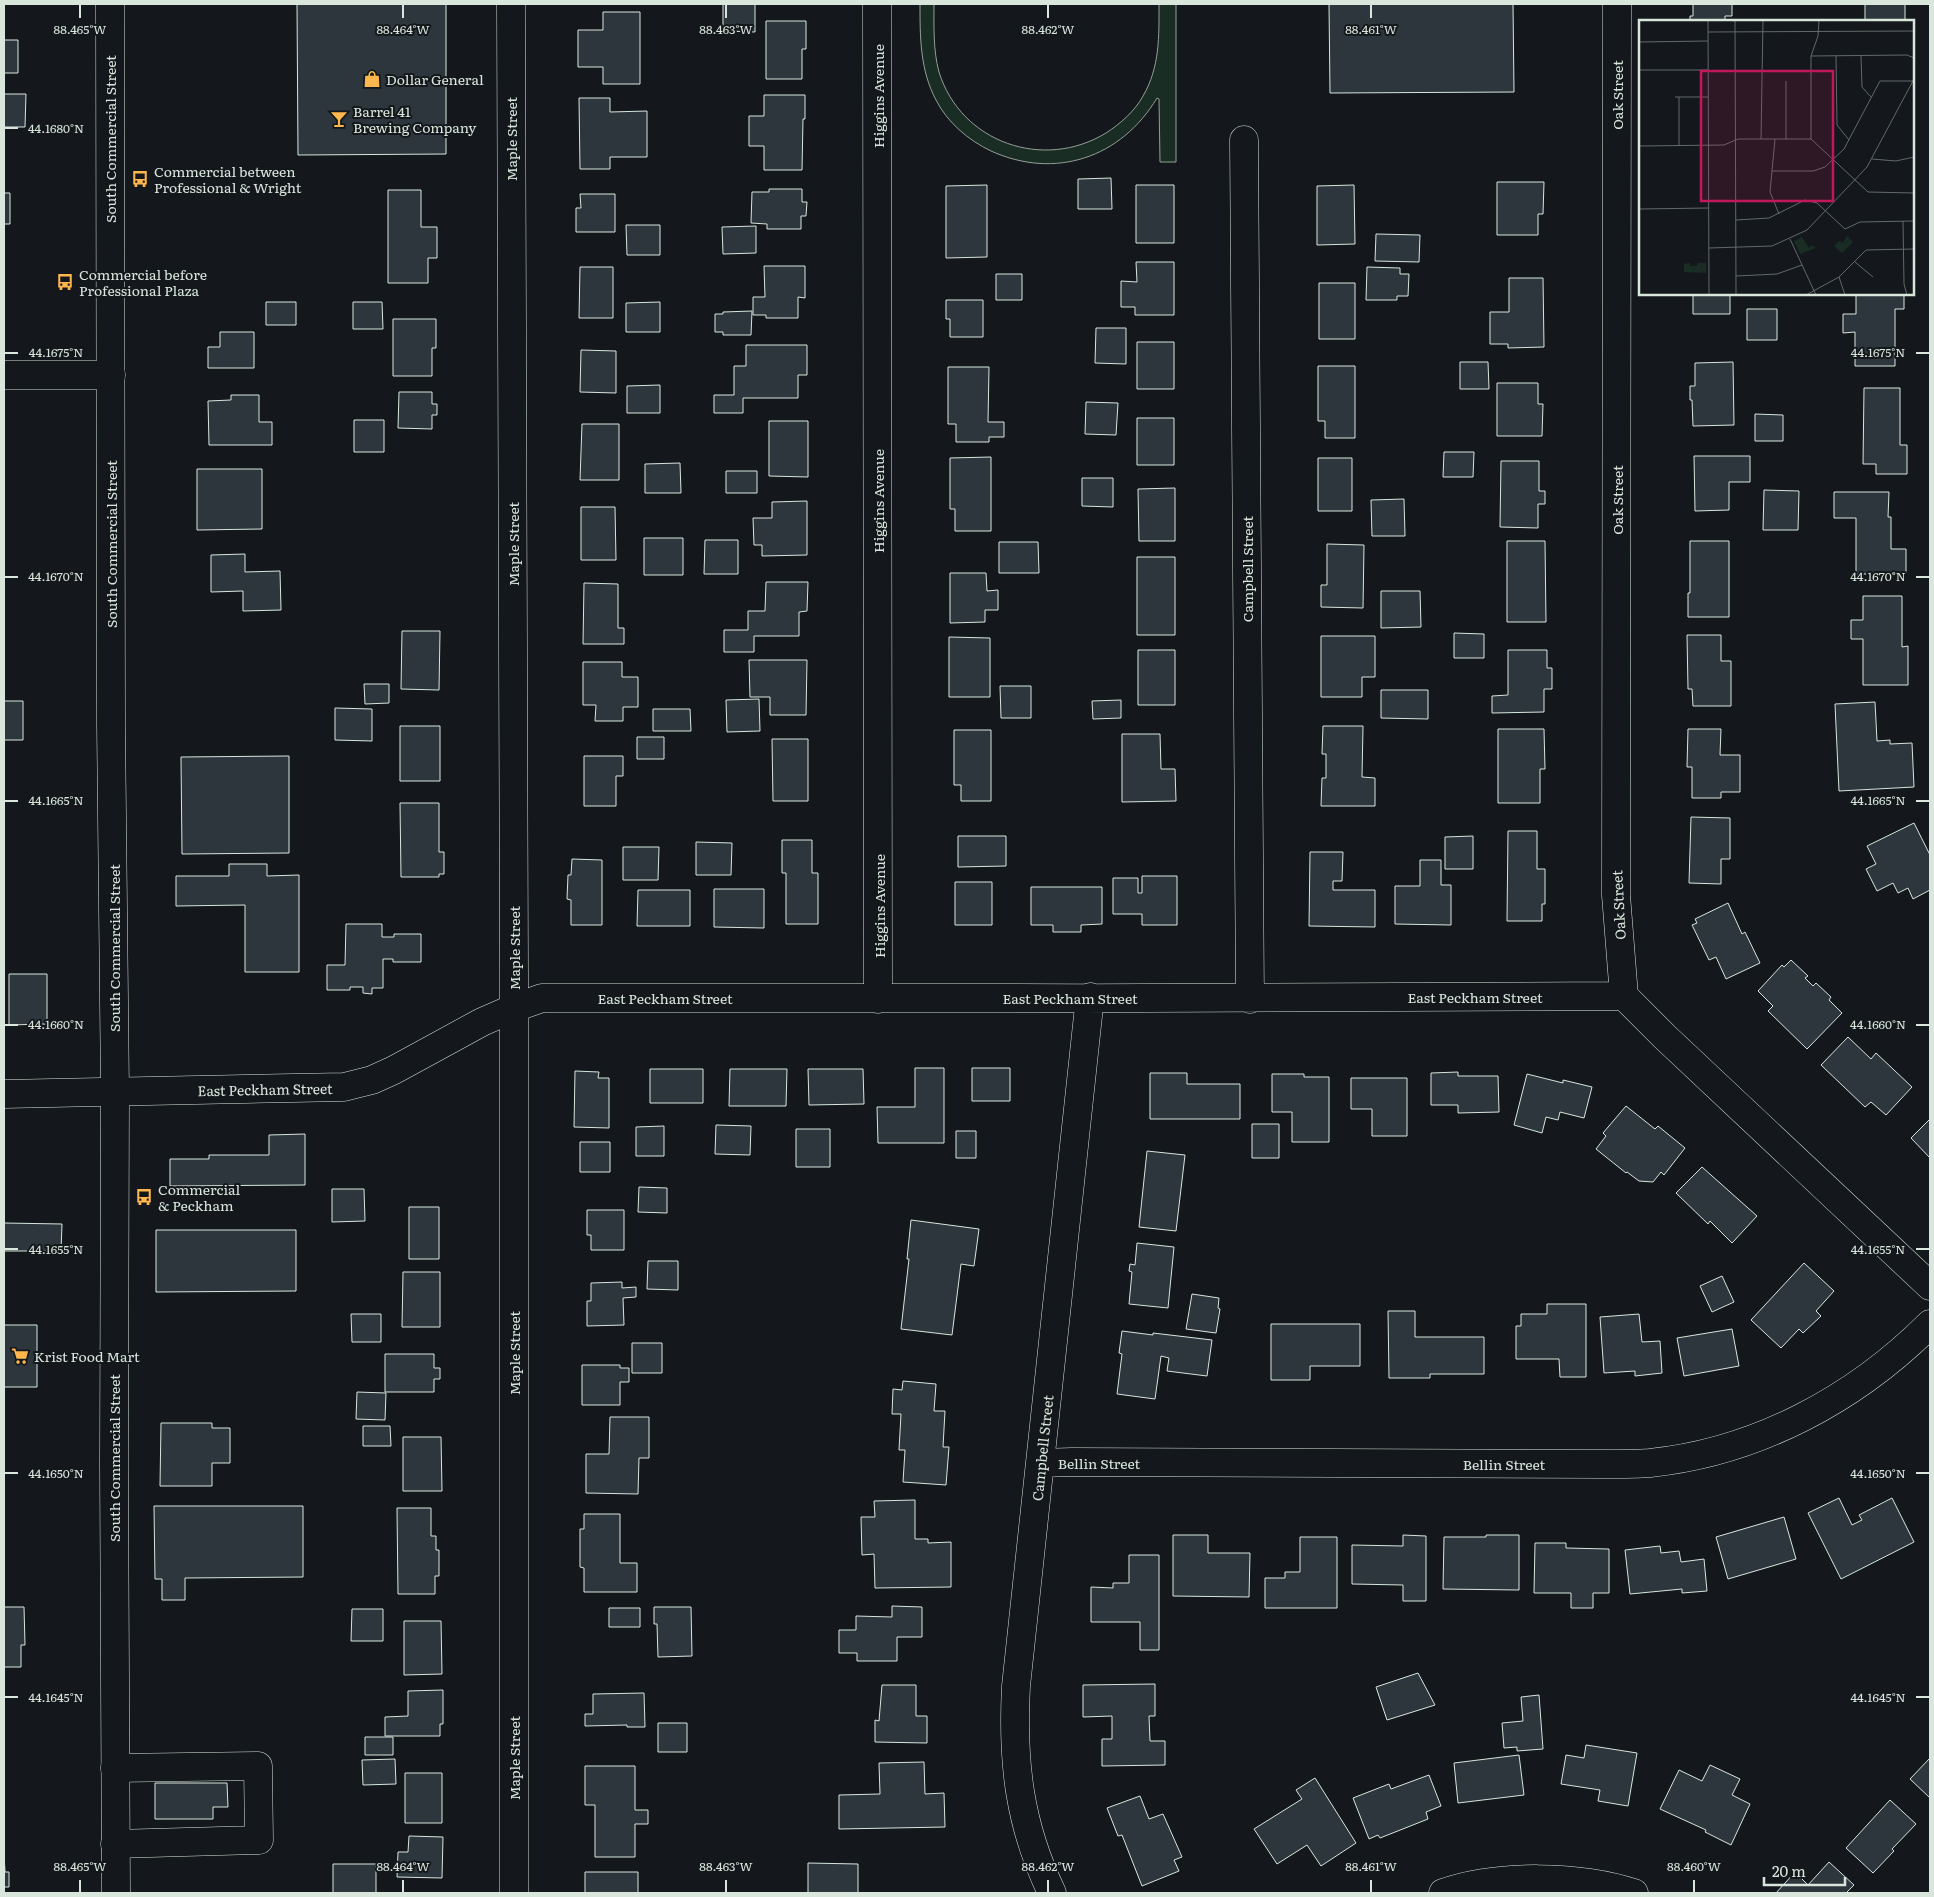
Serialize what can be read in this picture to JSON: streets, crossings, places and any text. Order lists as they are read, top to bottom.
{
  "streets": {
    "street": [
      "Oak Street",
      "Higgins Avenue",
      "South Commercial Street",
      "Maple Street",
      "Campbell Street",
      "East Peckham Street",
      "Bellin Street"
    ]
  },
  "crossings": [
    ["Oak Street", "East Peckham Street"],
    ["Higgins Avenue", "East Peckham Street"],
    ["South Commercial Street", "East Peckham Street"],
    ["Maple Street", "East Peckham Street"],
    ["Campbell Street", "East Peckham Street"],
    ["Campbell Street", "Bellin Street"]
  ],
  "places": {
    "shop": ["Dollar General"],
    "bar": ["Barrel 41 Brewing Company"],
    "bus stop": ["Commercial between Professional & Wright", "Commercial before Professional Plaza", "Commercial & Peckham"],
    "supermarket": ["Krist Food Mart"]
  },
  "scale_bar": "20 m",
  "coordinates": [
    "88.465°W",
    "88.464°W",
    "88.463°W",
    "88.462°W",
    "88.461°W",
    "44.1680°N",
    "44.1675°N",
    "44.1670°N",
    "44.1665°N",
    "44.1660°N",
    "44.1655°N",
    "44.1650°N",
    "44.1645°N",
    "88.460°W"
  ]
}
